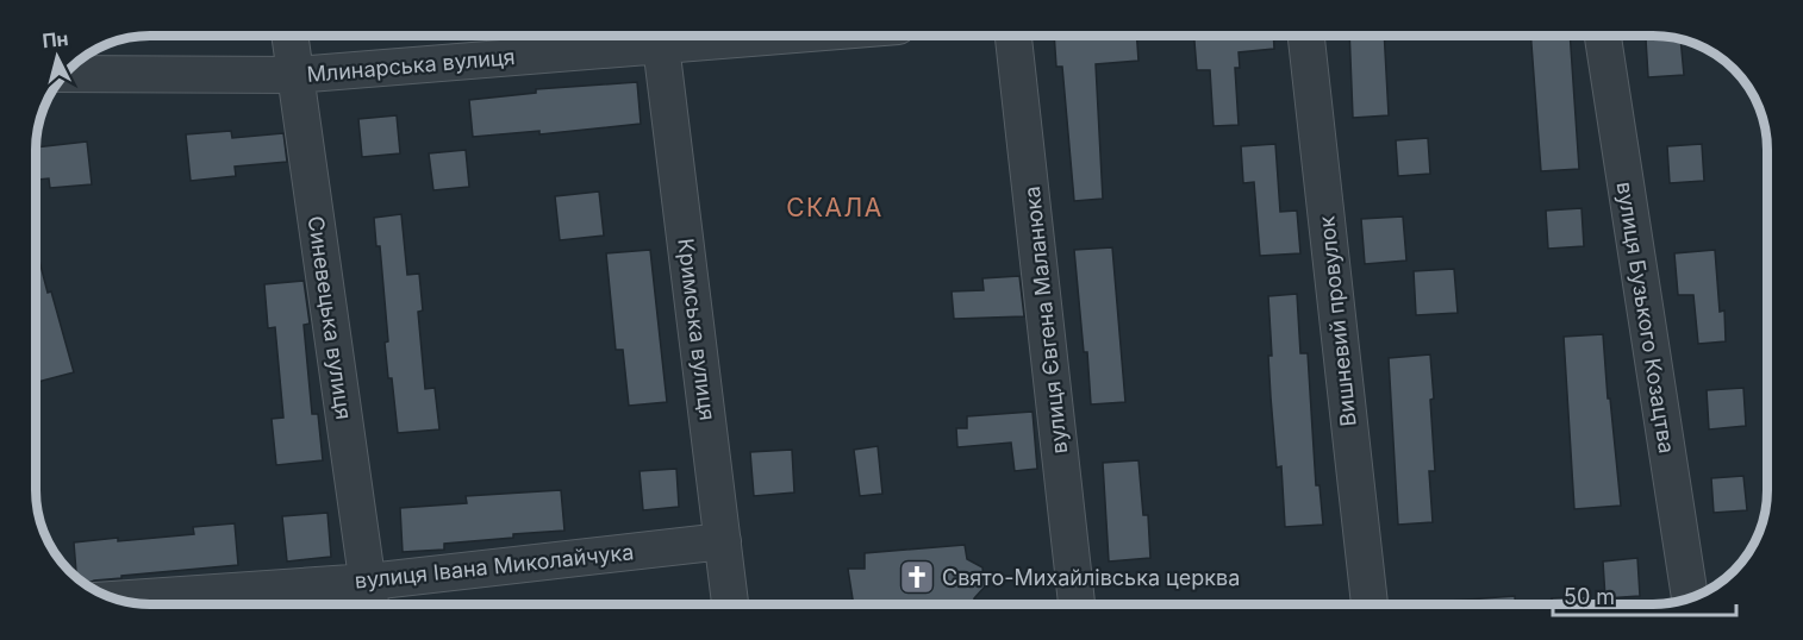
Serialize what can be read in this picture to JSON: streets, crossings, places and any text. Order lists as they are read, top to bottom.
{
  "streets": {
    "street": [
      "Млинарська вулиця",
      "Синевецька вулиця",
      "вулиця Бузького Козацтва",
      "вулиця Євгена Маланюка",
      "Вишневий провулок",
      "Кримська вулиця",
      "вулиця Івана Миколайчука"
    ]
  },
  "crossings": [
    ["Млинарська вулиця", "Синевецька вулиця"],
    ["Млинарська вулиця", "Кримська вулиця"],
    ["Синевецька вулиця", "вулиця Івана Миколайчука"],
    ["Кримська вулиця", "вулиця Івана Миколайчука"]
  ],
  "districts": ["СКАЛА"],
  "places": {
    "church": ["Свято-Михайлівська церква"]
  },
  "scale_bar": "50 m",
  "north": "top"
}
